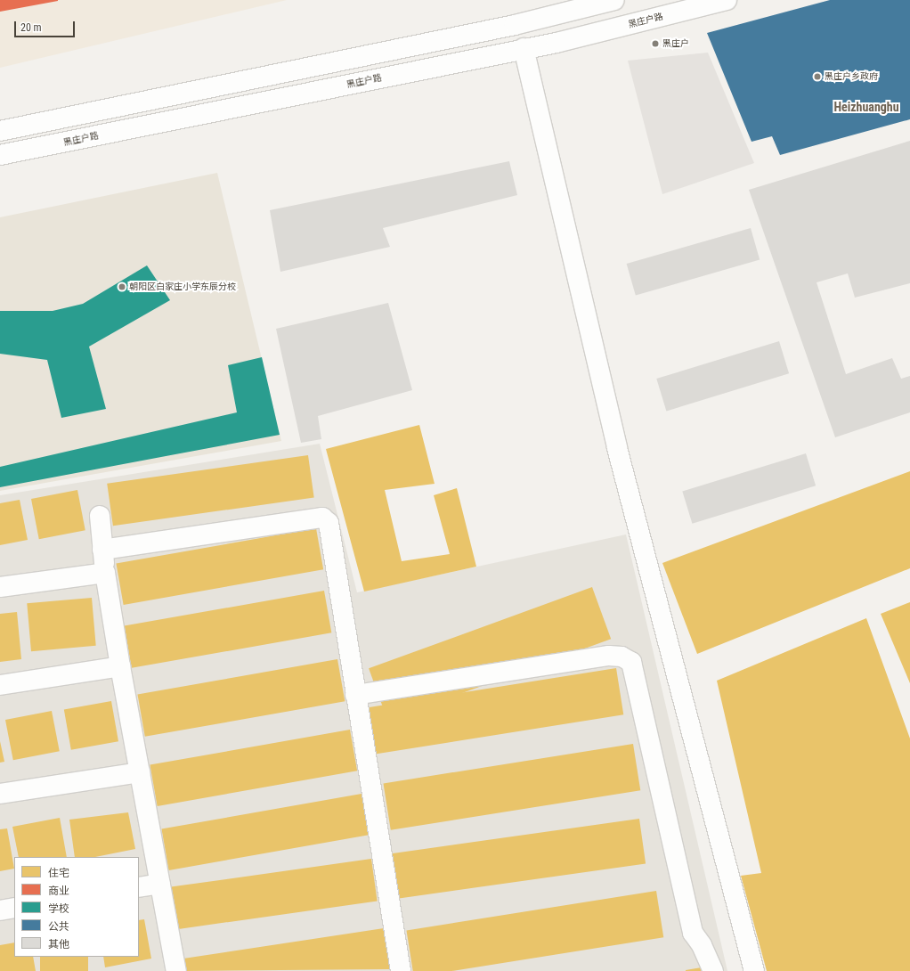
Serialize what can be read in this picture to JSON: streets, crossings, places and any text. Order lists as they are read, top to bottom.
{
  "streets": {
    "street": ["黑庄户路"]
  },
  "districts": ["Heizhuanghu"],
  "places": ["黑庄户", "黑庄户乡政府", "朝阳区白家庄小学东辰分校"],
  "legend": [
    "住宅",
    "商业",
    "学校",
    "公共",
    "其他"
  ],
  "scale_bar": "20 m"
}
